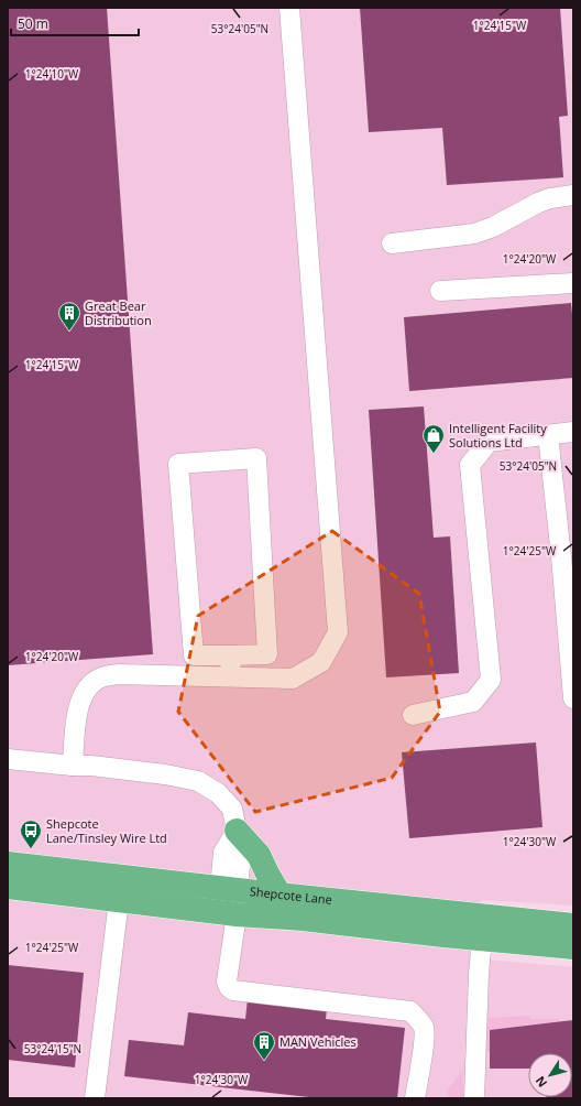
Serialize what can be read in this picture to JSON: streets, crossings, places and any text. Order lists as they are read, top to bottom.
{
  "streets": {
    "highway": ["Shepcote Lane"]
  },
  "places": {
    "building": ["Great Bear Distribution", "MAN Vehicles"],
    "shop": ["Intelligent Facility Solutions Ltd"],
    "bus stop": ["Shepcote Lane/Tinsley Wire Ltd"]
  },
  "scale_bar": "50 m",
  "north": "bottom left",
  "coordinates": [
    "1°24'15\"W",
    "53°24'05\"N",
    "1°24'10\"W",
    "1°24'20\"W",
    "1°24'25\"W",
    "1°24'30\"W",
    "53°24'15\"N"
  ]
}
